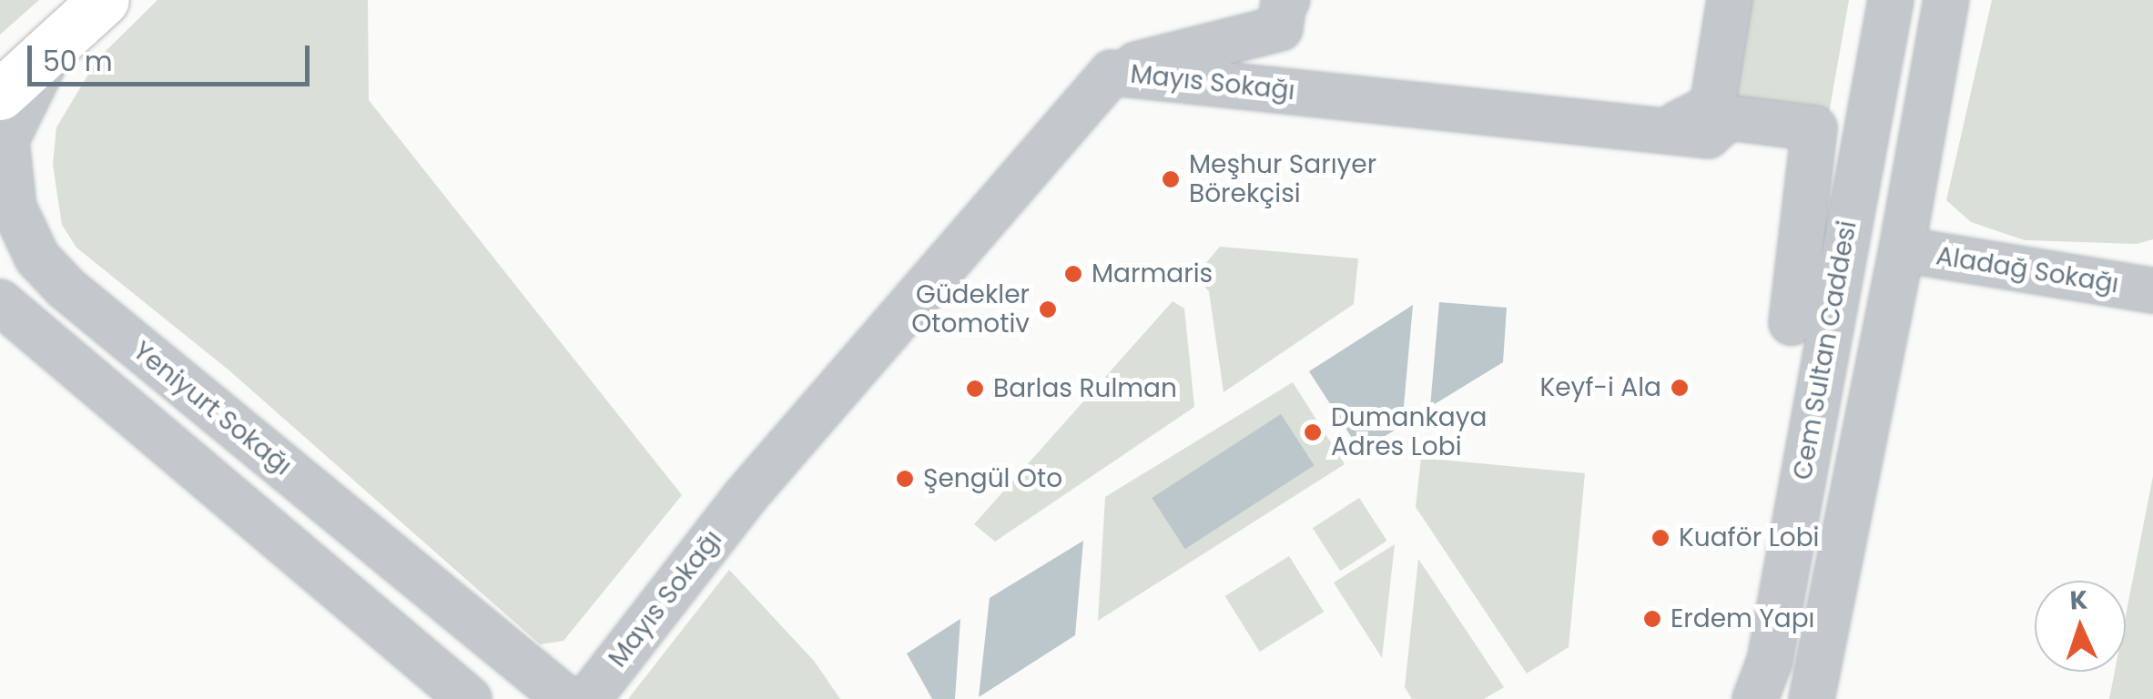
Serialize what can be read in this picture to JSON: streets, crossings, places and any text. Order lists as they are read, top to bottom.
{
  "streets": {
    "street": [
      "Mayıs Sokağı",
      "Aladağ Sokağı",
      "Cem Sultan Caddesi",
      "Yeniyurt Sokağı"
    ]
  },
  "crossings": [
    ["Aladağ Sokağı", "Cem Sultan Caddesi"]
  ],
  "places": [
    "Meşhur Sarıyer Börekçisi",
    "Marmaris",
    "Güdekler Otomotiv",
    "Keyf-i Ala",
    "Barlas Rulman",
    "Dumankaya Adres Lobi",
    "Şengül Oto",
    "Kuaför Lobi",
    "Erdem Yapı"
  ],
  "scale_bar": "50 m",
  "north": "top"
}
